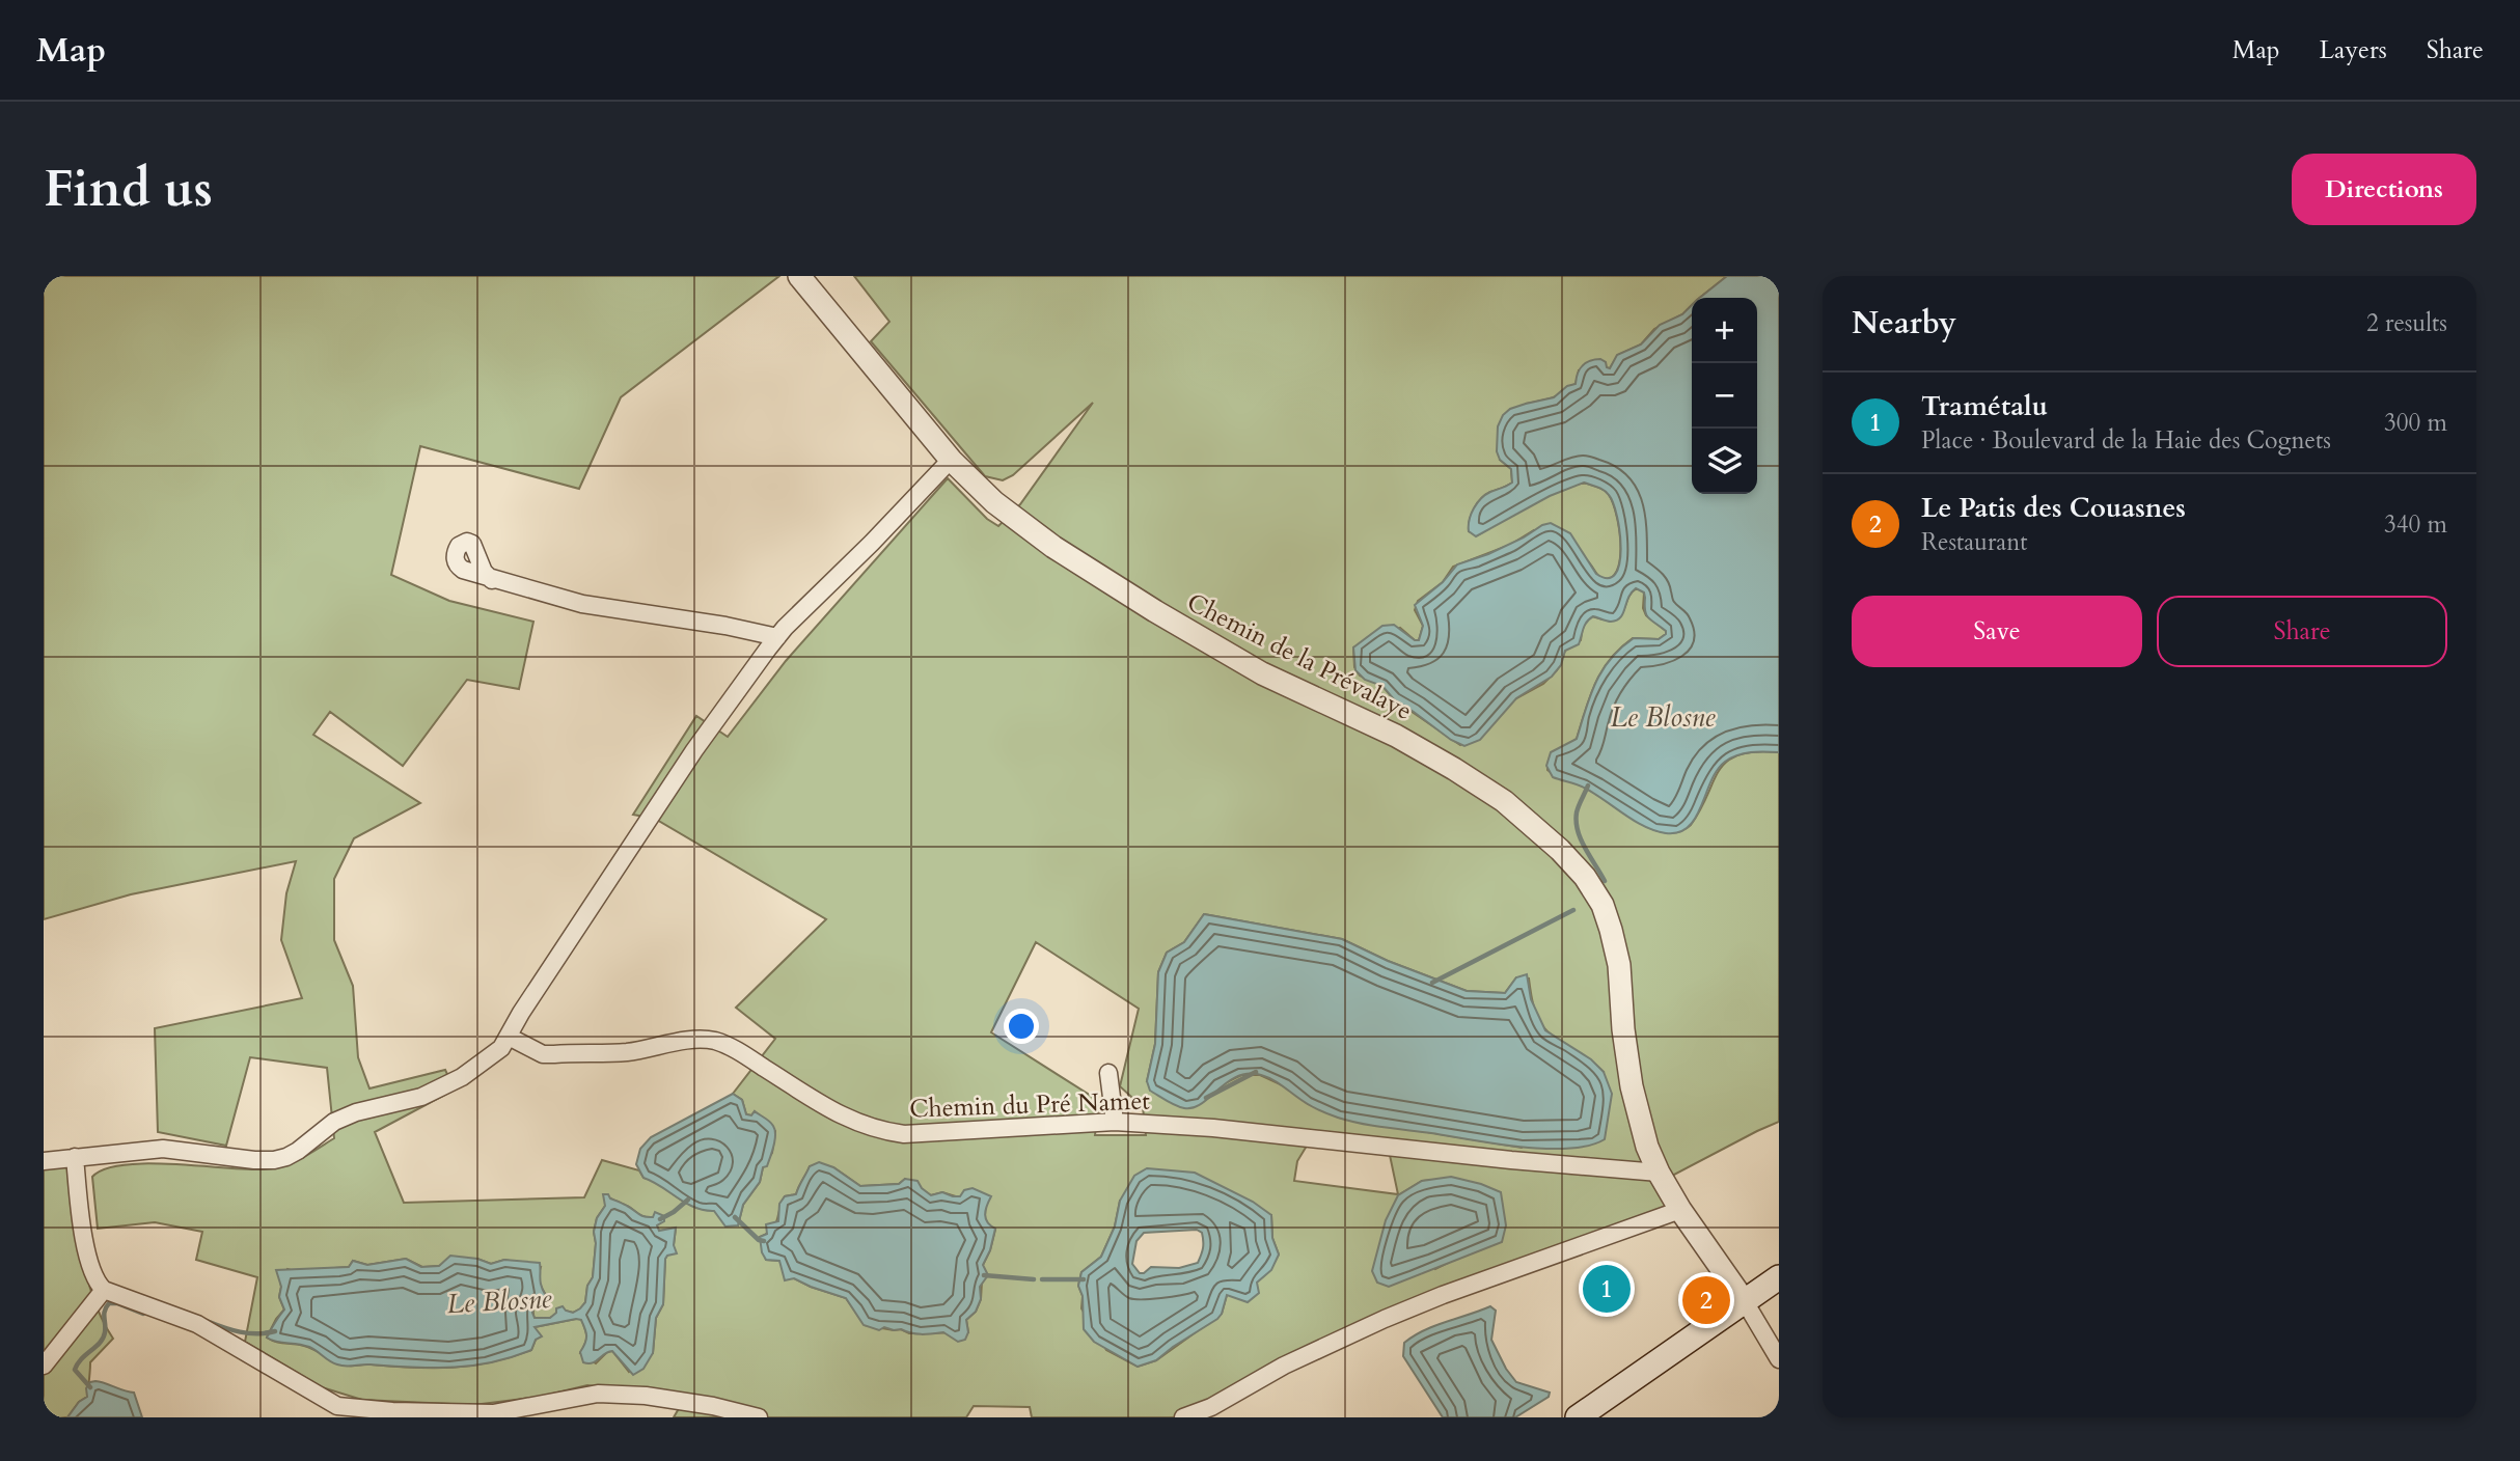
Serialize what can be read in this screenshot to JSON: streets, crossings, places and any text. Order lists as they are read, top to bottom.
{
  "streets": {
    "street": ["Chemin de la Prévalaye", "Chemin du Pré Namet"]
  },
  "crossings": [
    ["Chemin de la Prévalaye", "Chemin du Pré Namet"]
  ],
  "water": ["Le Blosne"],
  "page": {
    "header": "Map",
    "nav": ["Map", "Layers", "Share"],
    "buttons": [
      "Directions",
      ["Save", "Share"]
    ],
    "title": "Find us",
    "heading": ["Nearby", "2 results"],
    "map_buttons": ["+", "−"],
    "list": [
      {
        "mark": "1",
        "name": "Tramétalu",
        "note": "Place · Boulevard de la Haie des Cognets",
        "value": "300 m"
      },
      {
        "mark": "2",
        "name": "Le Patis des Couasnes",
        "note": "Restaurant",
        "value": "340 m"
      }
    ],
    "pins": ["1", "2"]
  }
}
